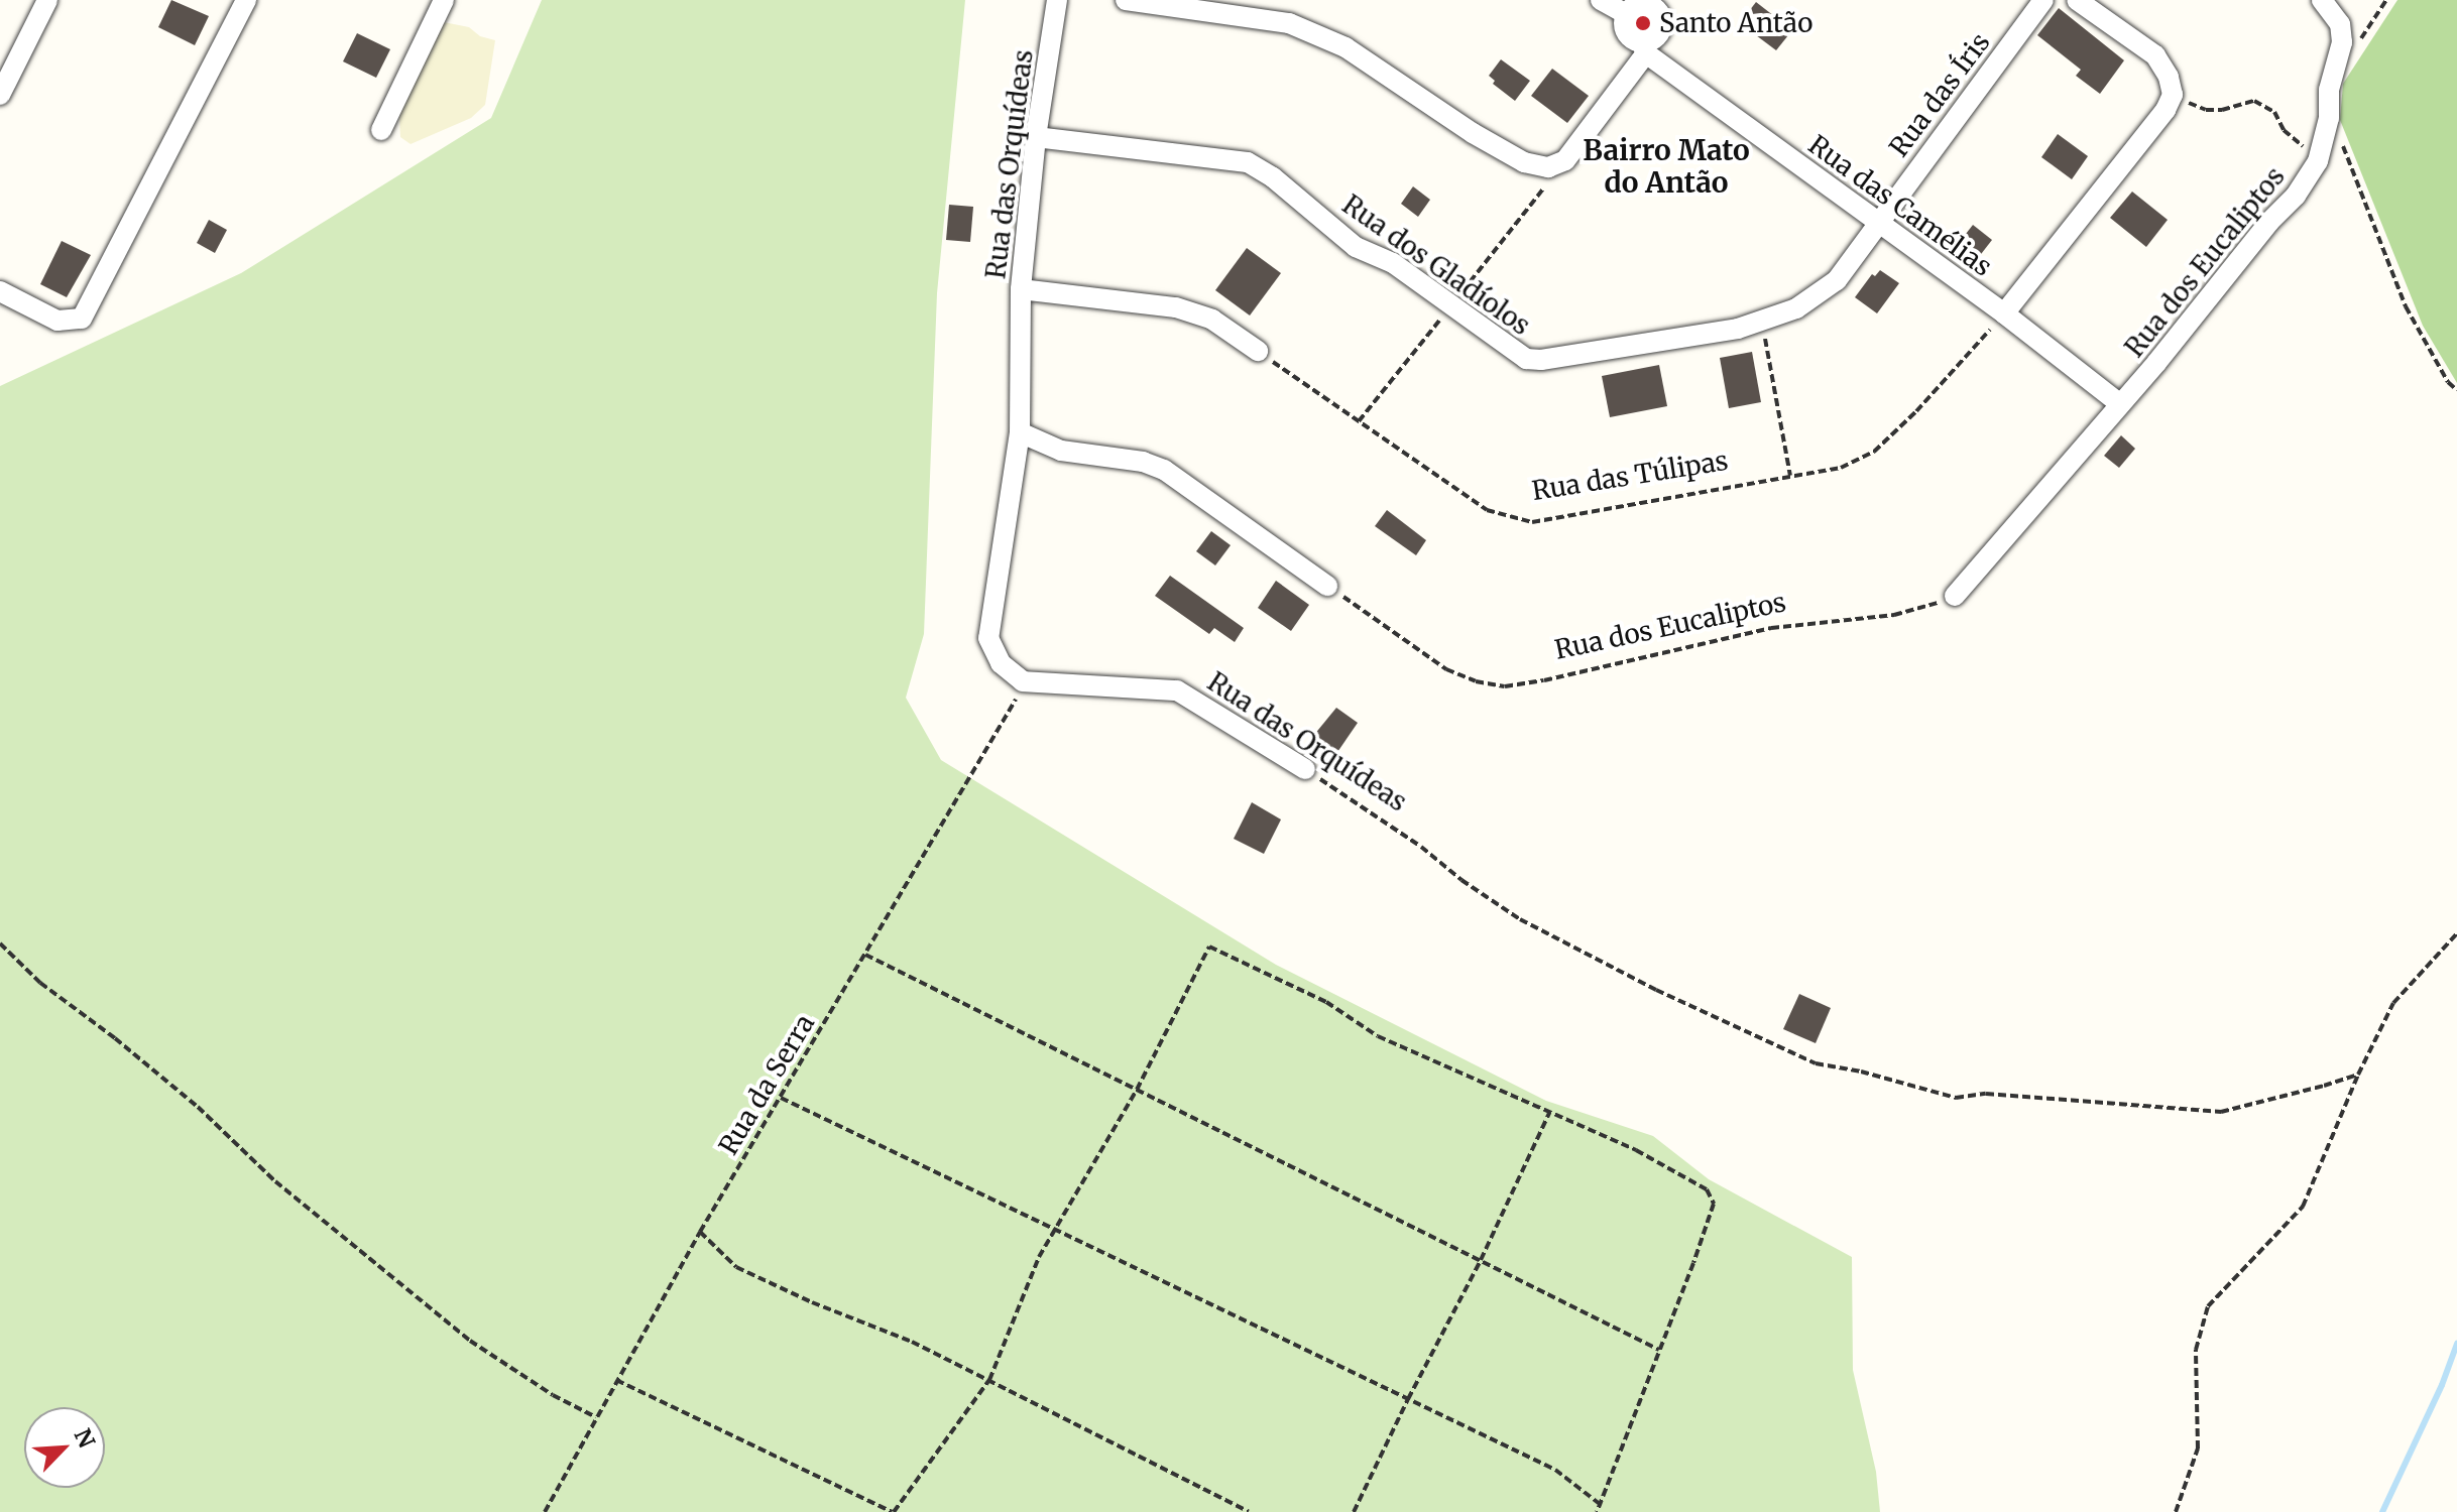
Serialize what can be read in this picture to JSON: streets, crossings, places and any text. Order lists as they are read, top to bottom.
{
  "streets": {
    "street": [
      "Rua das Íris",
      "Rua das Orquídeas",
      "Rua das Camélias",
      "Rua dos Eucaliptos",
      "Rua dos Gladíolos"
    ],
    "path": ["Rua das Túlipas", "Rua da Serra"]
  },
  "crossings": [
    ["Rua das Íris", "Rua das Camélias"],
    ["Rua das Íris", "Rua dos Gladíolos"],
    ["Rua das Orquídeas", "Rua dos Gladíolos"],
    ["Rua das Orquídeas", "Rua da Serra"],
    ["Rua das Camélias", "Rua dos Eucaliptos"],
    ["Rua das Camélias", "Rua dos Gladíolos"],
    ["Rua das Camélias", "Rua das Túlipas"]
  ],
  "districts": ["Bairro Mato do Antão"],
  "places": ["Santo Antão"],
  "north": "top right"
}
